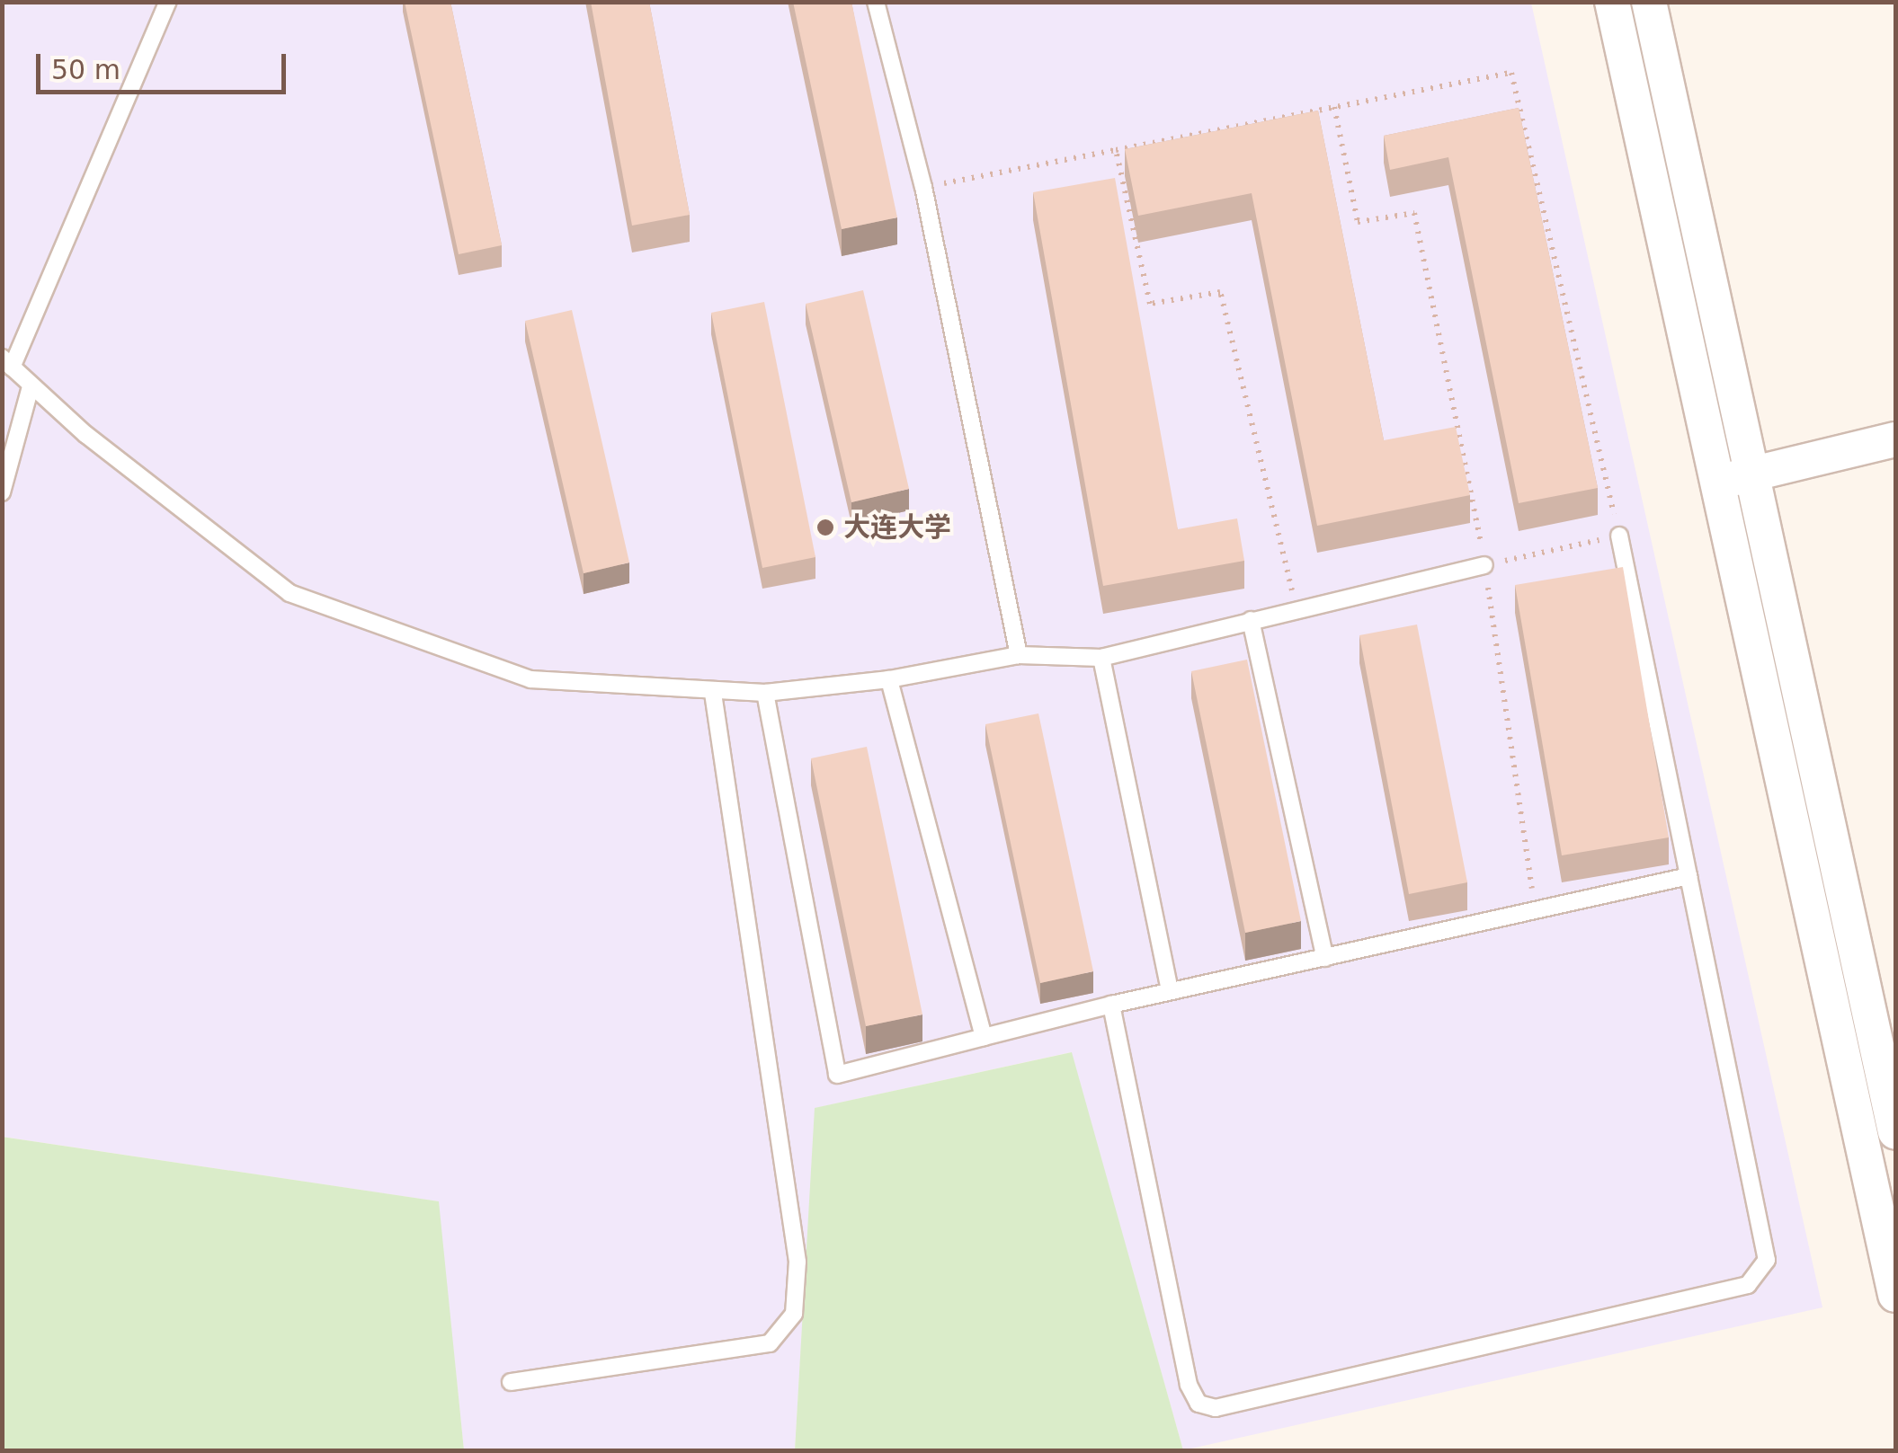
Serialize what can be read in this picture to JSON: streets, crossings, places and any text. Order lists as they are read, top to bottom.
{
  "places": ["大连大学"],
  "scale_bar": "50 m"
}
